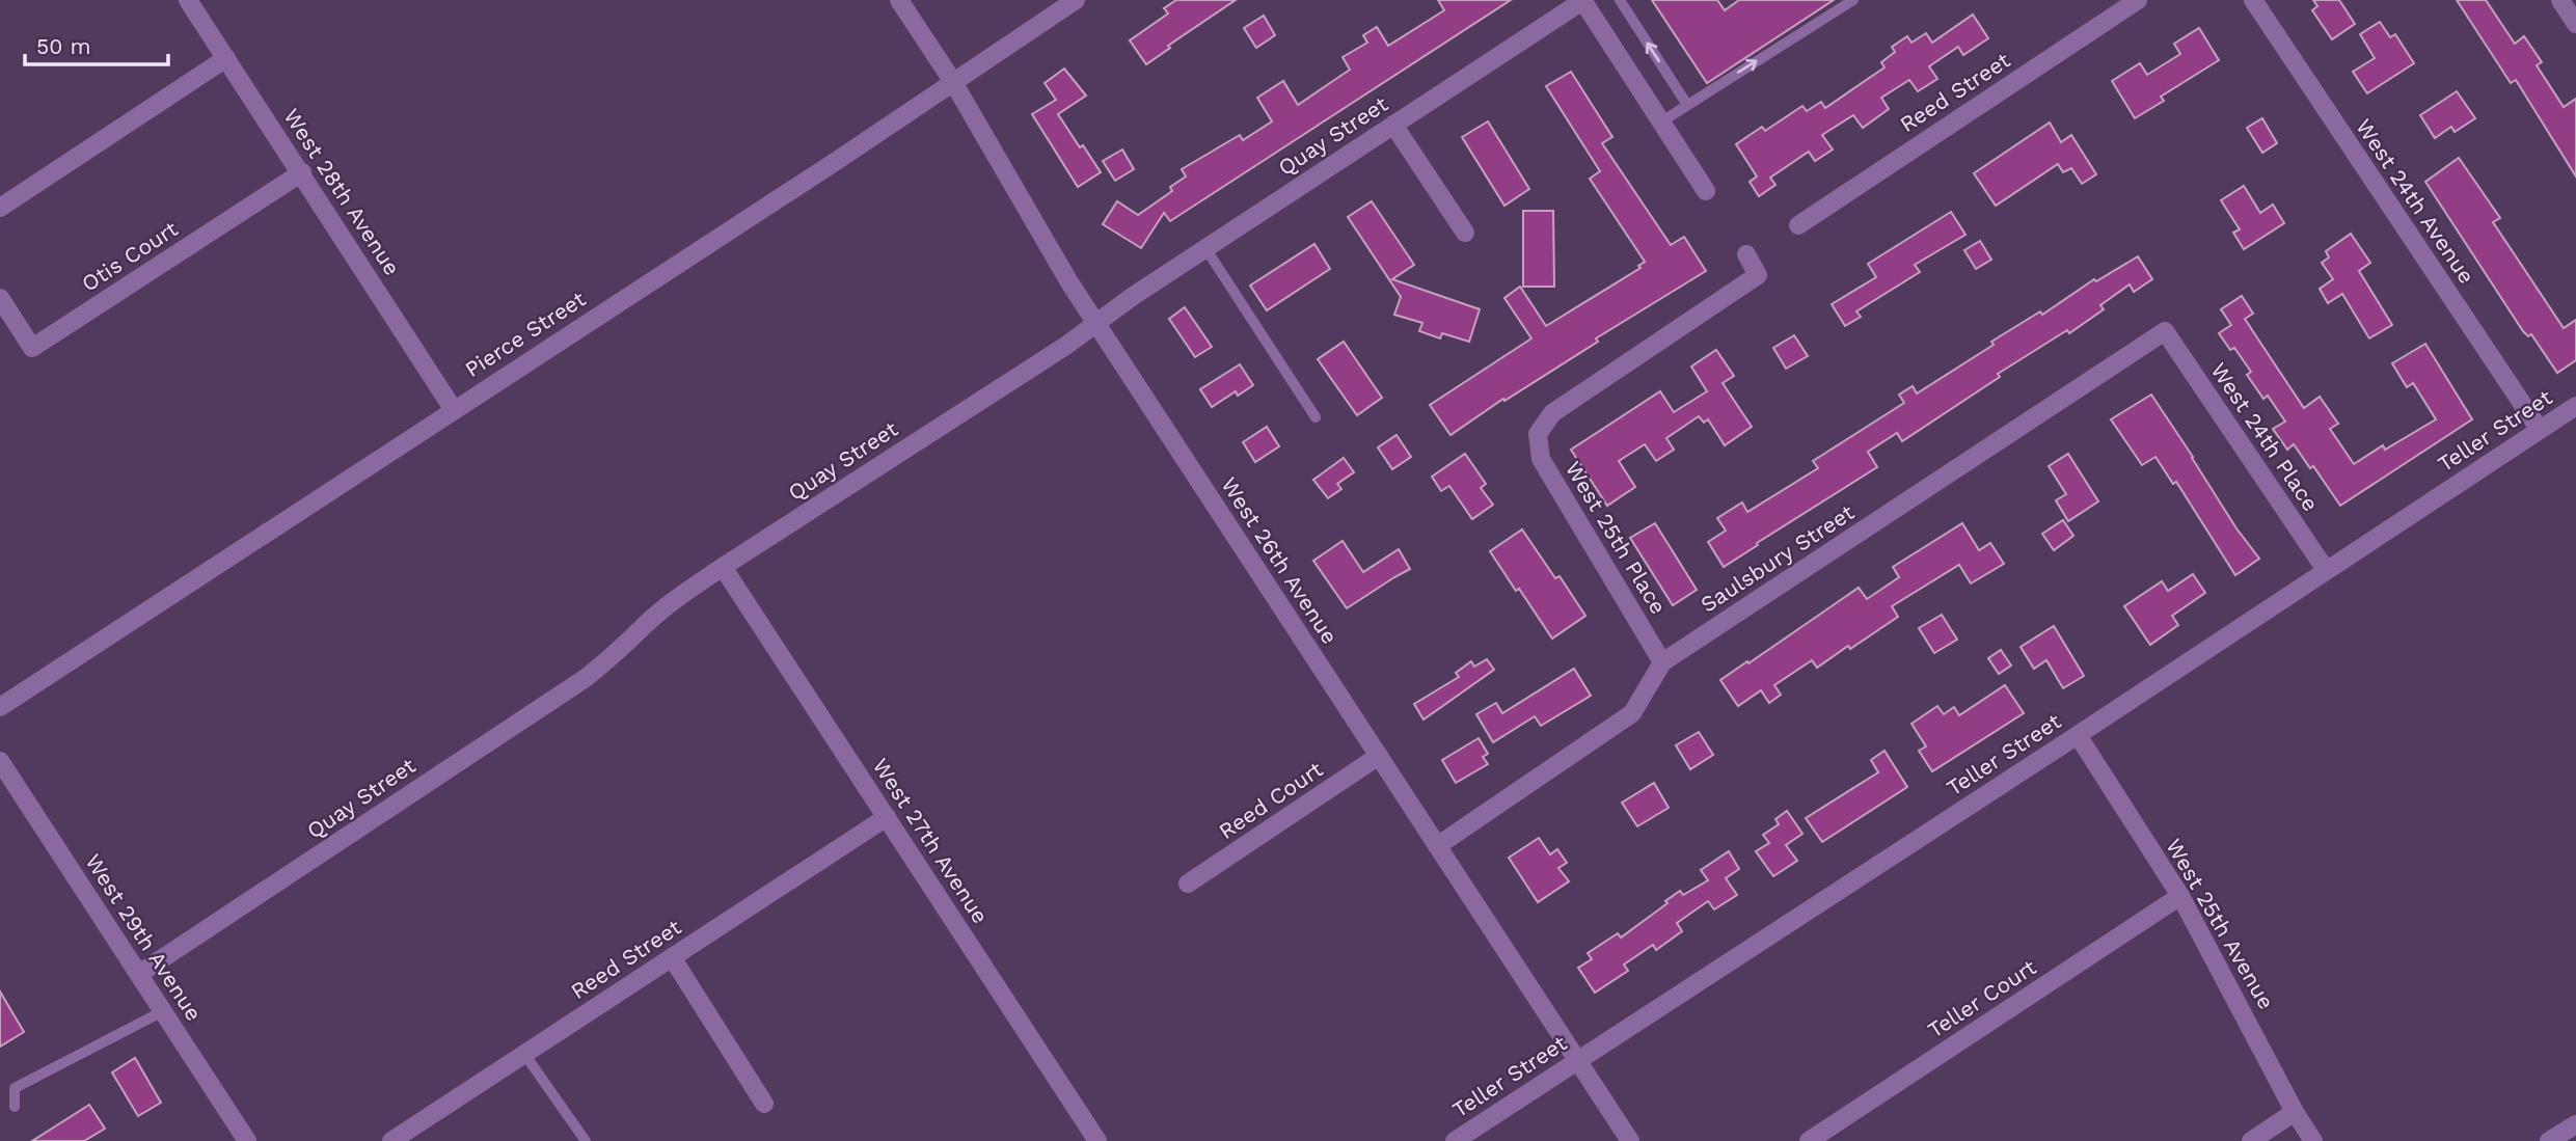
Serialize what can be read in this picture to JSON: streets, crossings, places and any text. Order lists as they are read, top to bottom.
{
  "streets": {
    "street": [
      "Reed Street",
      "Quay Street",
      "West 28th Avenue",
      "West 24th Avenue",
      "Otis Court",
      "Pierce Street",
      "Teller Street",
      "West 24th Place",
      "West 25th Place",
      "Saulsbury Street",
      "West 26th Avenue",
      "Reed Court",
      "West 27th Avenue",
      "West 25th Avenue",
      "West 29th Avenue",
      "Teller Court"
    ]
  },
  "crossings": [
    ["Reed Street", "West 27th Avenue"],
    ["Quay Street", "West 26th Avenue"],
    ["Quay Street", "West 27th Avenue"],
    ["Quay Street", "West 29th Avenue"],
    ["West 28th Avenue", "Otis Court"],
    ["West 28th Avenue", "Pierce Street"],
    ["West 24th Avenue", "Teller Street"],
    ["Pierce Street", "West 26th Avenue"],
    ["Teller Street", "West 24th Place"],
    ["Teller Street", "West 26th Avenue"],
    ["Teller Street", "West 25th Avenue"],
    ["West 24th Place", "Saulsbury Street"],
    ["West 25th Place", "Saulsbury Street"],
    ["Saulsbury Street", "West 26th Avenue"],
    ["West 26th Avenue", "Reed Court"],
    ["West 25th Avenue", "Teller Court"]
  ],
  "scale_bar": "50 m"
}
